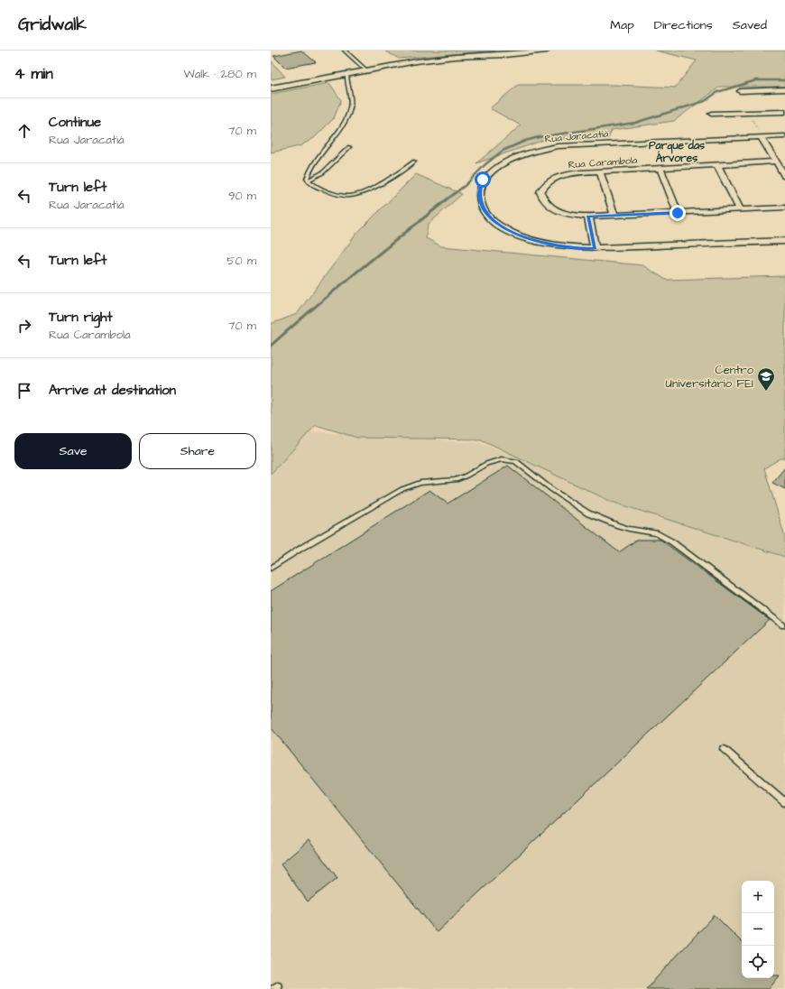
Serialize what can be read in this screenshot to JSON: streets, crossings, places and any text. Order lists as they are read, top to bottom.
{
  "streets": {
    "street": ["Rua Jaracatiá", "Rua Carambola"]
  },
  "districts": ["Parque das Árvores"],
  "places": {
    "school or university": ["Centro Universitário FEI"]
  },
  "page": {
    "header": "Gridwalk",
    "nav": ["Map", "Directions", "Saved"],
    "heading": ["4 min", "Walk · 280 m"],
    "list": [
      ["Continue", "Rua Jaracatiá", "70 m"],
      ["Turn left", "Rua Jaracatiá", "90 m"],
      ["Turn left", "50 m"],
      ["Turn right", "Rua Carambola", "70 m"],
      "Arrive at destination"
    ],
    "buttons": ["Save", "Share"],
    "map_buttons": ["+", "−"]
  }
}
